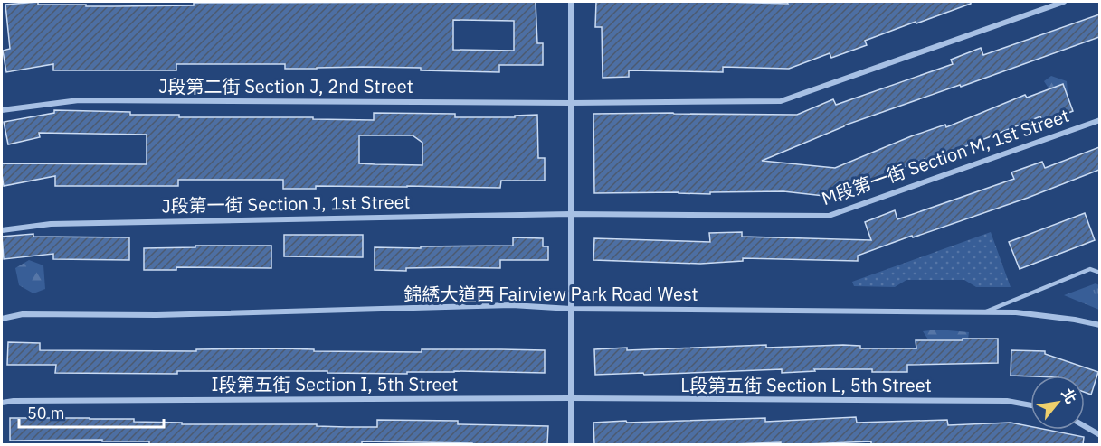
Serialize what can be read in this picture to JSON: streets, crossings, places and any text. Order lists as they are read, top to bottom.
{
  "streets": {
    "street": [
      "J段第二街 Section J, 2nd Street",
      "M段第一街 Section M, 1st Street",
      "J段第一街 Section J, 1st Street",
      "錦綉大道西 Fairview Park Road West",
      "I段第五街 Section I, 5th Street",
      "L段第五街 Section L, 5th Street"
    ]
  },
  "crossings": [
    ["M段第一街 Section M, 1st Street", "J段第一街 Section J, 1st Street"],
    ["I段第五街 Section I, 5th Street", "L段第五街 Section L, 5th Street"]
  ],
  "scale_bar": "50 m",
  "north": "top right"
}
